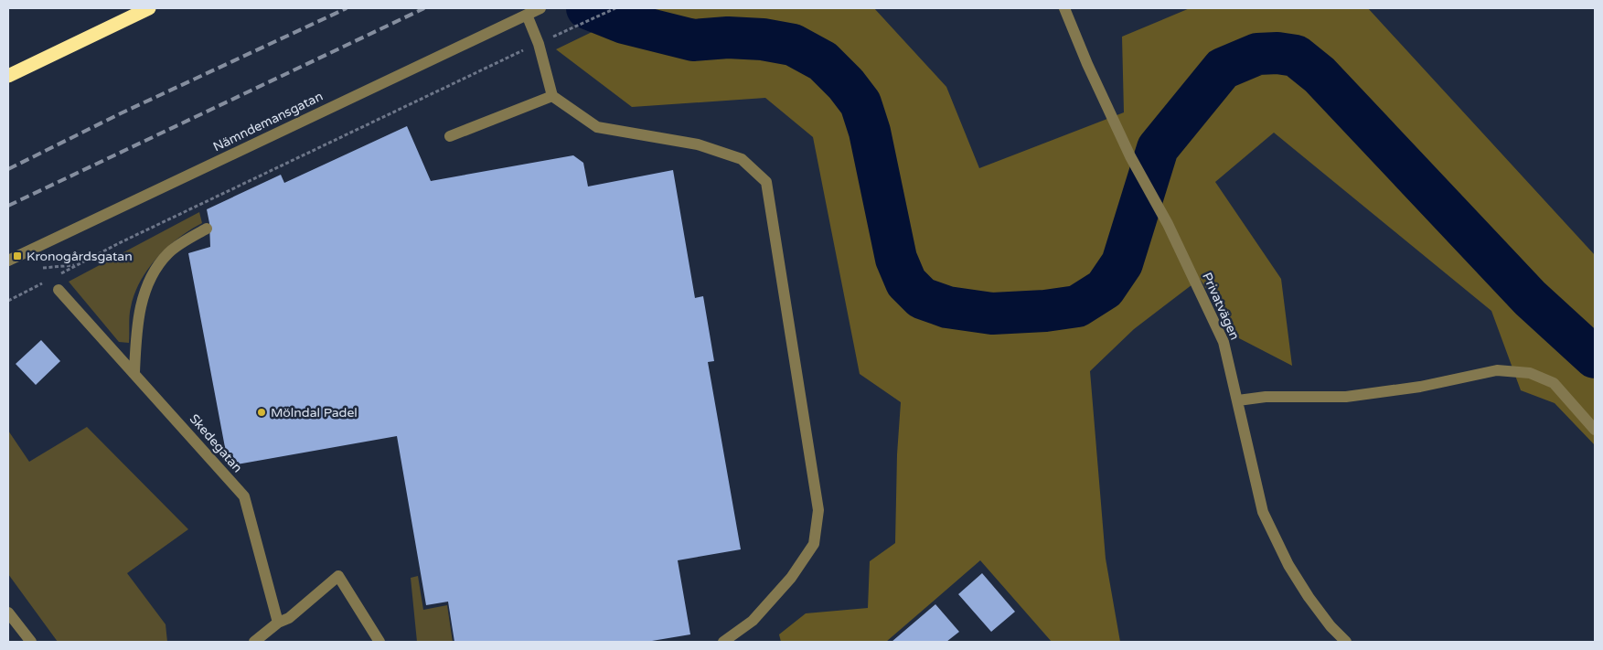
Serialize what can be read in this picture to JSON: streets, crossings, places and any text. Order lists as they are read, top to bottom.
{
  "streets": {
    "street": ["Nämndemansgatan", "Privatvägen", "Skedegatan"]
  },
  "places": {
    "transit": ["Kronogårdsgatan"],
    "other": ["Mölndal Padel"]
  }
}
